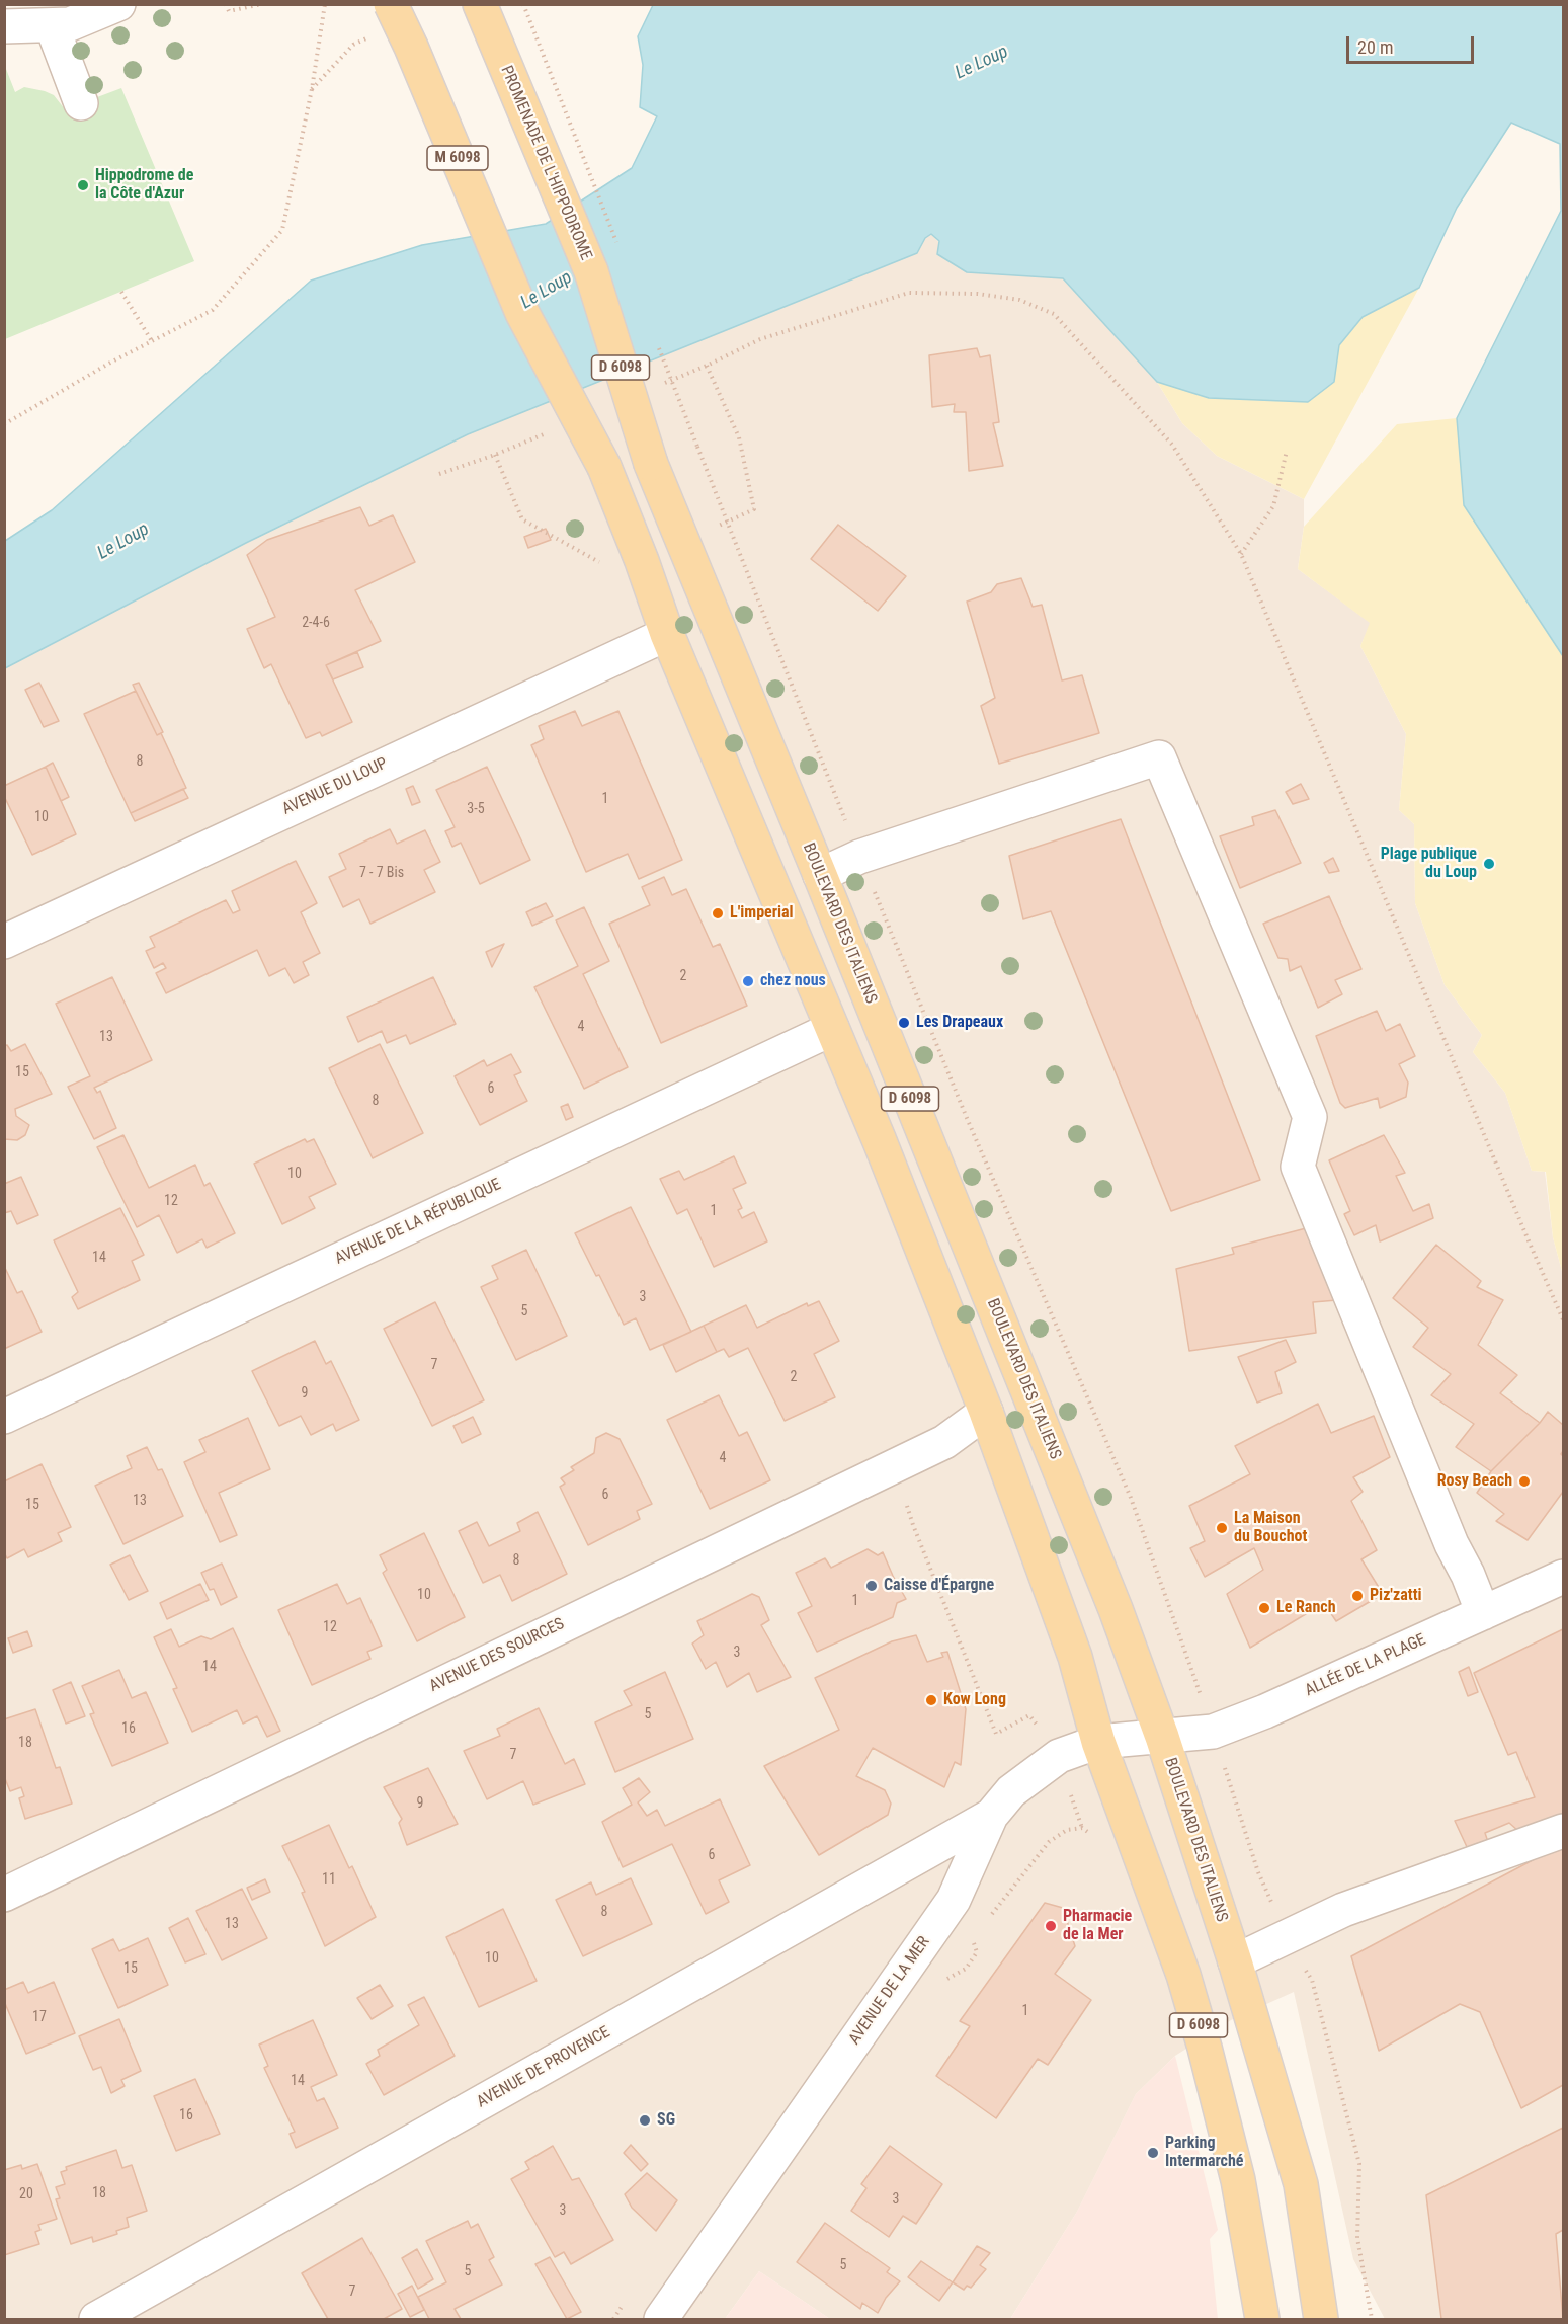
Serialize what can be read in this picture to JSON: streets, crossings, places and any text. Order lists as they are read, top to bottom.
{
  "streets": {
    "main road": [
      "M 6098",
      "PROMENADE DE L'HIPPODROME",
      "D 6098",
      "BOULEVARD DES ITALIENS"
    ],
    "street": [
      "AVENUE DU LOUP",
      "AVENUE DE LA RÉPUBLIQUE",
      "AVENUE DES SOURCES",
      "ALLÉE DE LA PLAGE",
      "AVENUE DE LA MER",
      "AVENUE DE PROVENCE"
    ]
  },
  "crossings": [
    ["M 6098", "D 6098"],
    ["PROMENADE DE L'HIPPODROME", "BOULEVARD DES ITALIENS"],
    ["D 6098", "AVENUE DU LOUP"],
    ["D 6098", "AVENUE DE LA RÉPUBLIQUE"],
    ["D 6098", "AVENUE DES SOURCES"],
    ["D 6098", "AVENUE DE LA MER"],
    ["BOULEVARD DES ITALIENS", "ALLÉE DE LA PLAGE"],
    ["BOULEVARD DES ITALIENS", "AVENUE DE LA MER"],
    ["ALLÉE DE LA PLAGE", "AVENUE DE LA MER"],
    ["AVENUE DE LA MER", "AVENUE DE PROVENCE"]
  ],
  "water": ["Le Loup"],
  "places": [
    "Hippodrome de la Côte d'Azur",
    "Plage publique du Loup",
    "L'imperial",
    "chez nous",
    "Les Drapeaux",
    "Rosy Beach",
    "La Maison du Bouchot",
    "Caisse d'Épargne",
    "Piz'zatti",
    "Le Ranch",
    "Kow Long",
    "Pharmacie de la Mer",
    "SG",
    "Parking Intermarché"
  ],
  "house_numbers": [
    "2-4-6",
    "8",
    "1",
    "3-5",
    "10",
    "7 - 7 Bis",
    "2",
    "4",
    "13",
    "15",
    "6",
    "8",
    "10",
    "12",
    "1",
    "14",
    "3",
    "5",
    "7",
    "2",
    "9",
    "4",
    "6",
    "13",
    "15",
    "8",
    "10",
    "1",
    "12",
    "3",
    "14",
    "5",
    "16",
    "18",
    "7",
    "9",
    "6",
    "11",
    "8",
    "13",
    "10",
    "15",
    "1",
    "17",
    "14",
    "16",
    "18",
    "20",
    "3",
    "3",
    "5",
    "5",
    "7"
  ],
  "scale_bar": "20 m"
}
